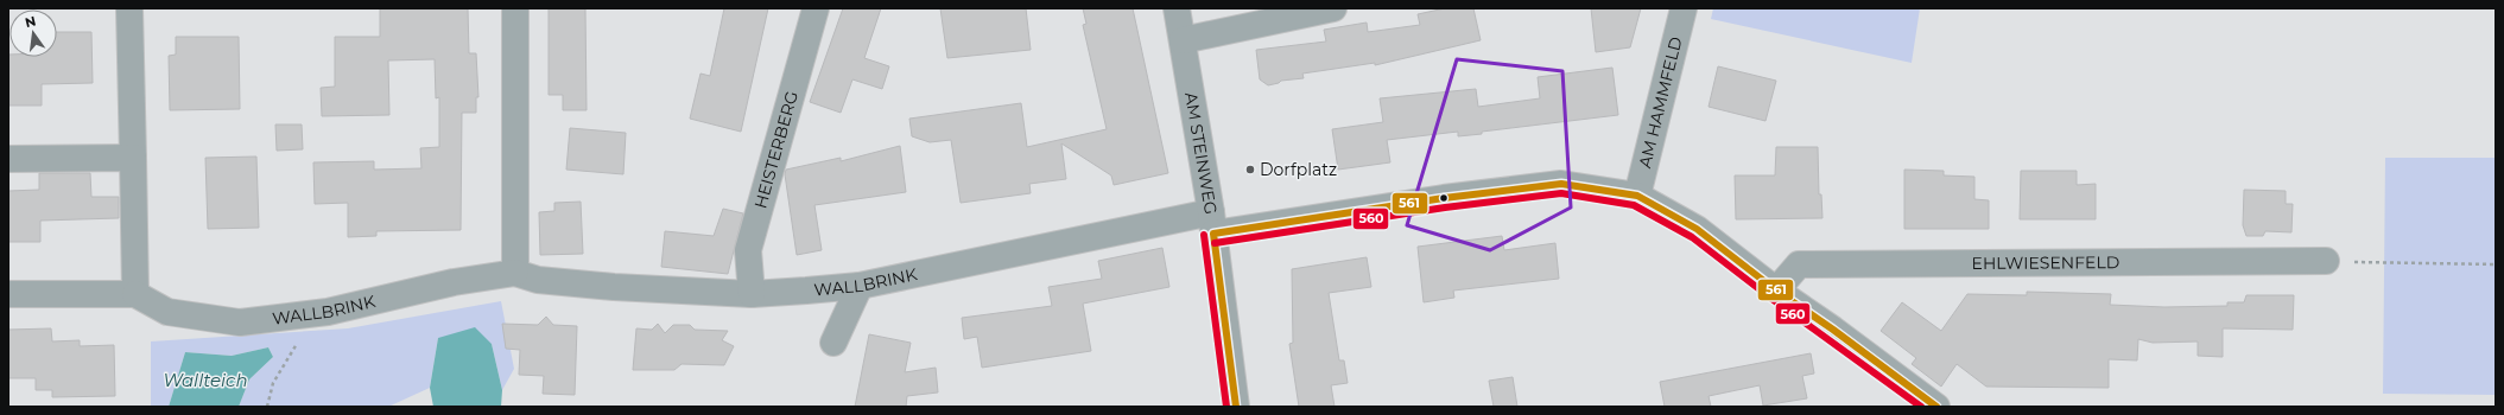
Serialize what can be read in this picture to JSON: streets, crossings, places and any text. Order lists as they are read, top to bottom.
{
  "streets": {
    "street": [
      "AM HAMMFELD",
      "HEISTERBERG",
      "AM STEINWEG",
      "EHLWIESENFELD",
      "WALLBRINK"
    ]
  },
  "crossings": [
    ["AM HAMMFELD", "WALLBRINK"],
    ["HEISTERBERG", "WALLBRINK"],
    ["AM STEINWEG", "WALLBRINK"],
    ["EHLWIESENFELD", "WALLBRINK"]
  ],
  "water": ["Wallteich"],
  "places": ["Dorfplatz"],
  "lines": ["transit line 561", "transit line 560"],
  "north": "top"
}
